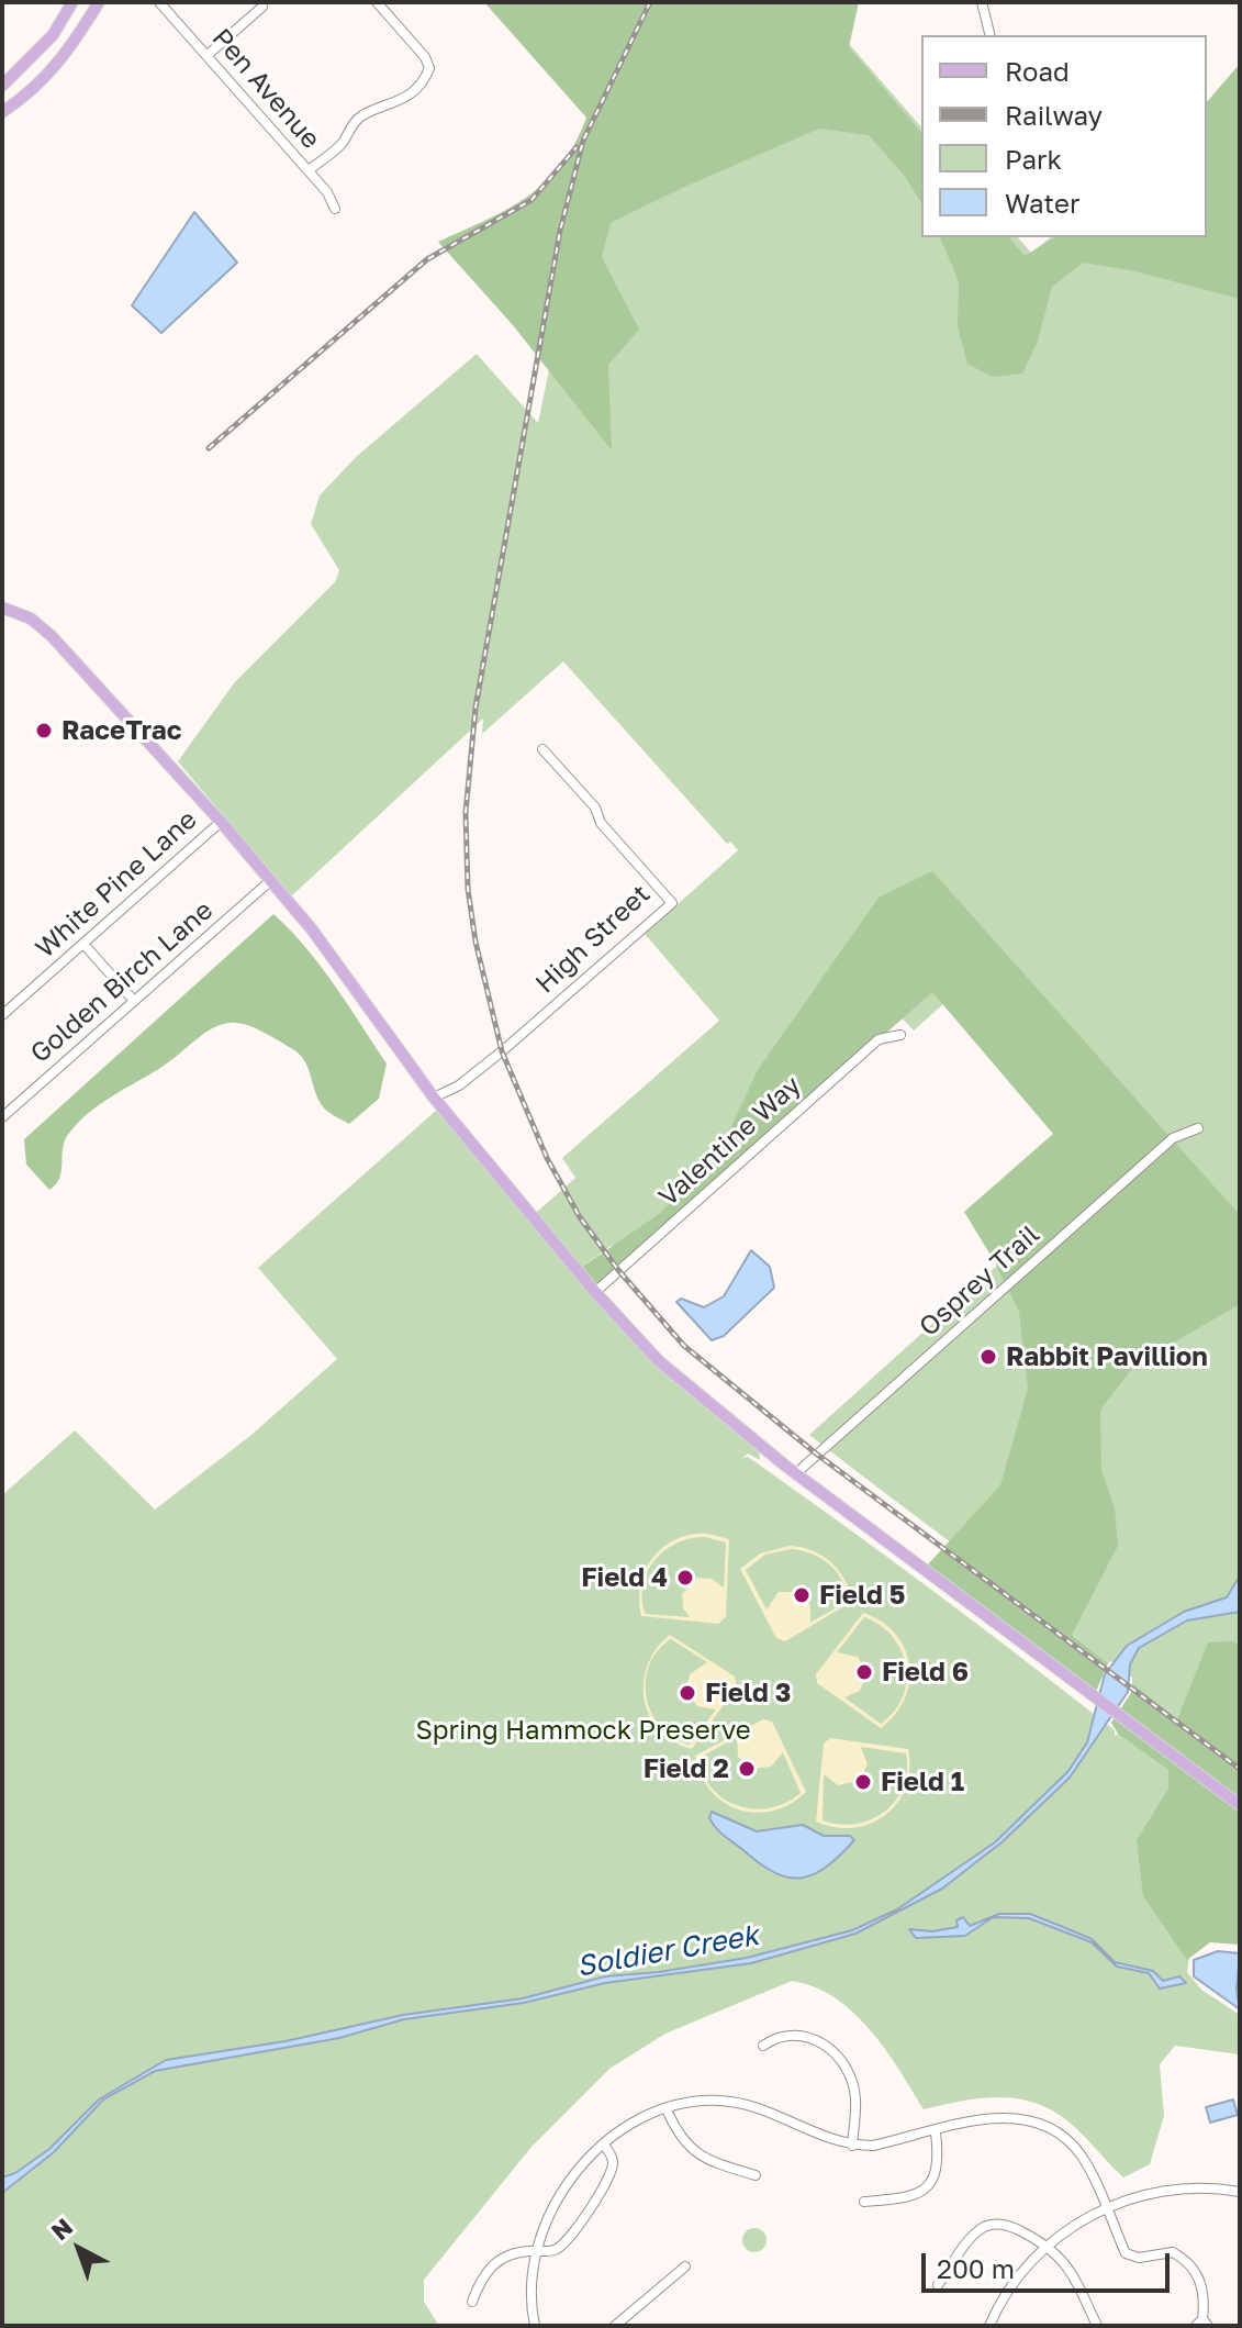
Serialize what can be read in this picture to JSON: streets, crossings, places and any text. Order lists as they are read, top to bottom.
{
  "streets": {
    "street": [
      "Pen Avenue",
      "White Pine Lane",
      "High Street",
      "Golden Birch Lane",
      "Valentine Way",
      "Osprey Trail"
    ]
  },
  "water": ["Soldier Creek"],
  "parks": ["Spring Hammock Preserve"],
  "places": [
    "RaceTrac",
    "Rabbit Pavillion",
    "Field 4",
    "Field 5",
    "Field 6",
    "Field 3",
    "Field 2",
    "Field 1"
  ],
  "legend": [
    "Road",
    "Railway",
    "Park",
    "Water"
  ],
  "scale_bar": "200 m",
  "north": "top left"
}
